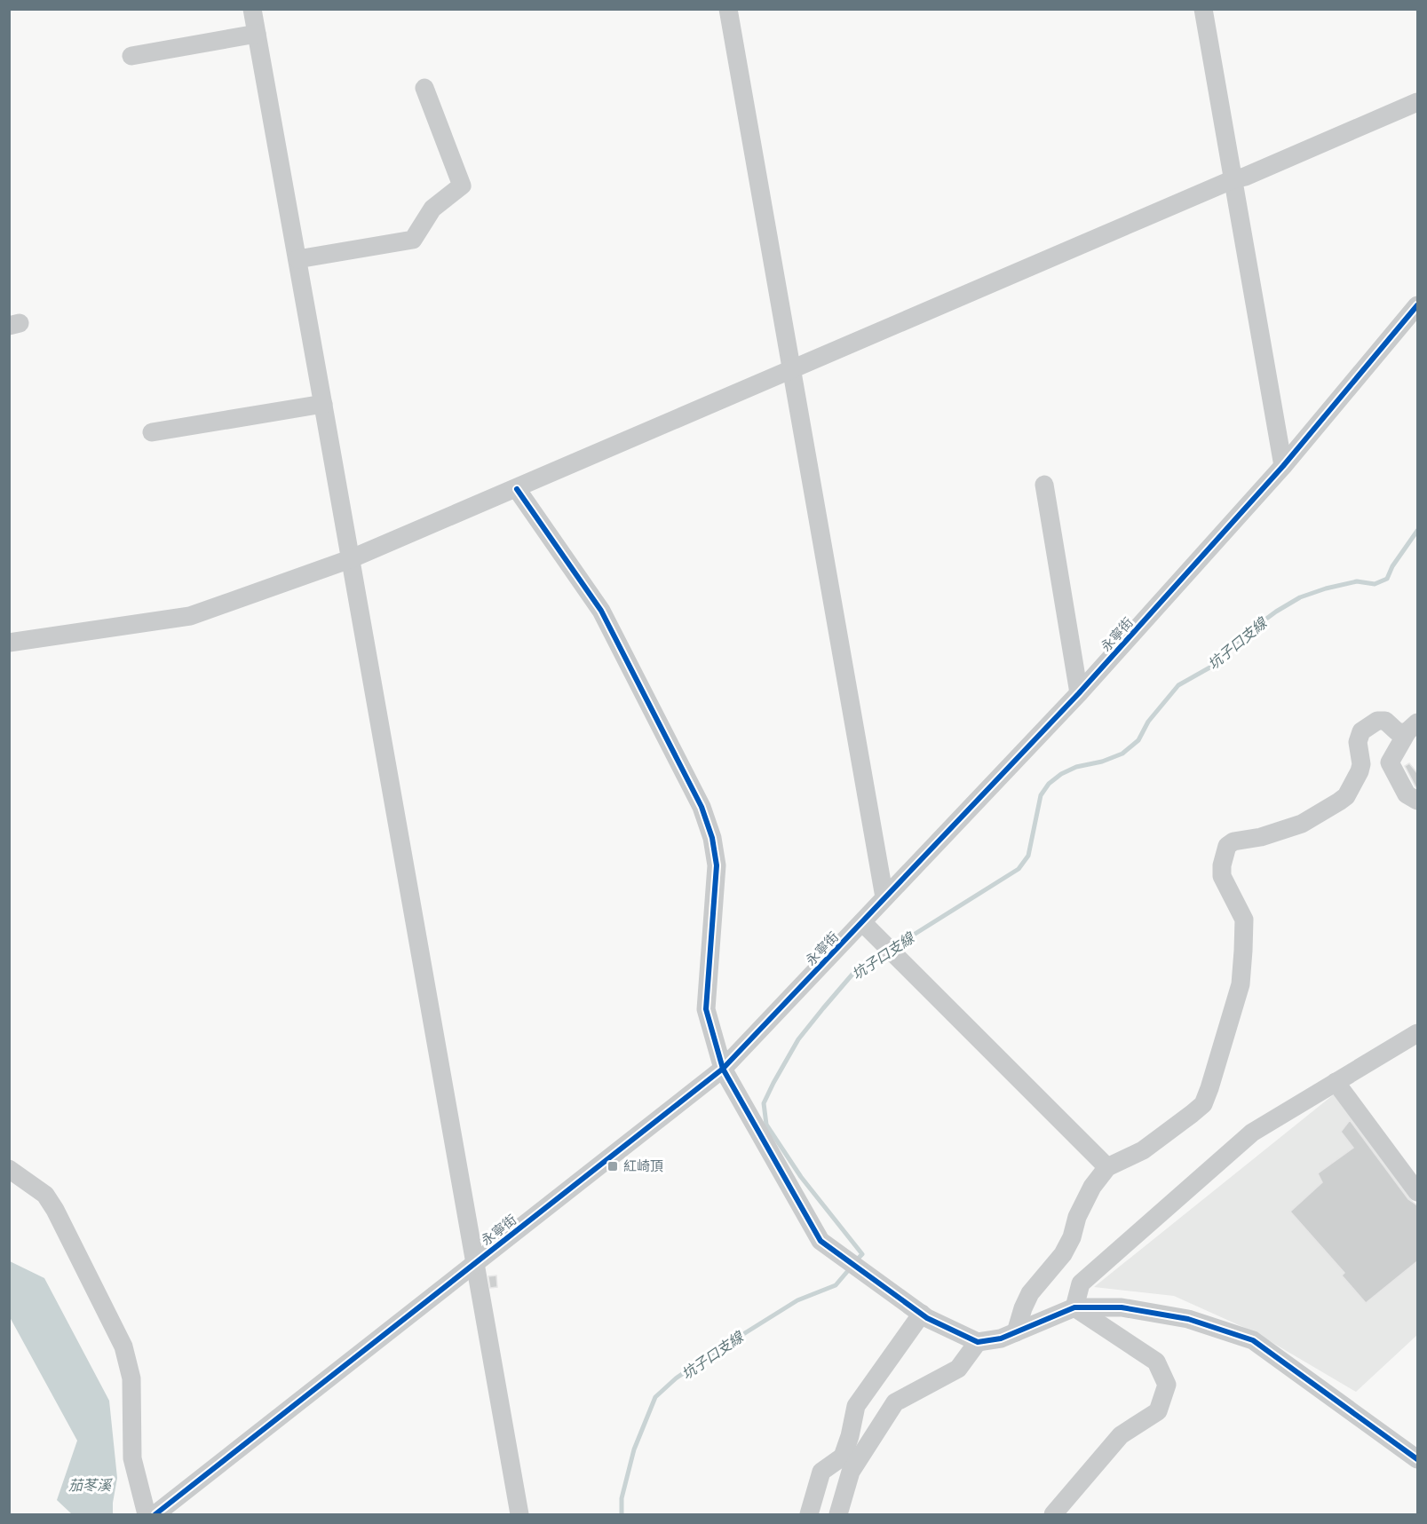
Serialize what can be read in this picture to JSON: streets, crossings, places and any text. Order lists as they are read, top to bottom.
{
  "streets": {
    "street": ["永寧街"]
  },
  "water": ["坑子口支線", "茄苳溪"],
  "places": {
    "transit": ["紅崎頂"]
  }
}
